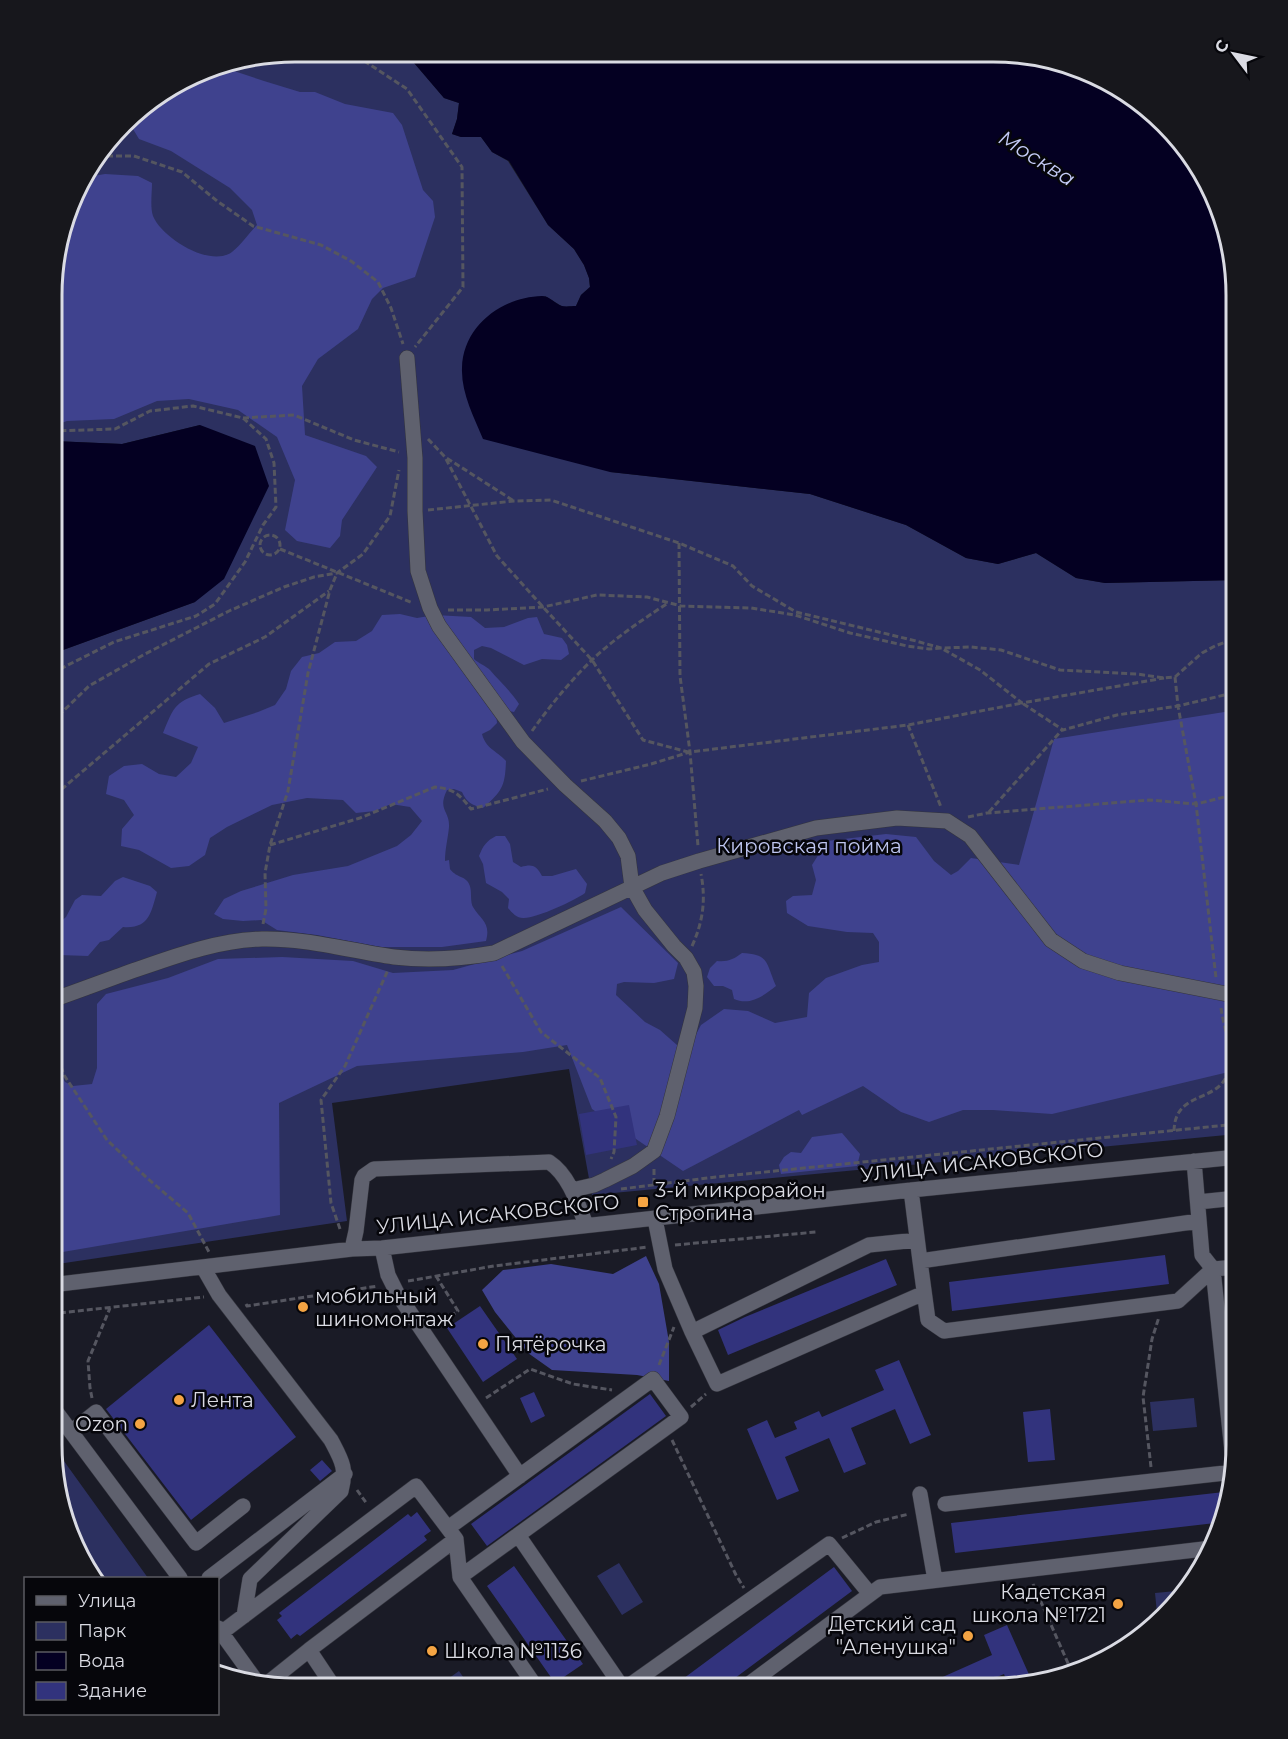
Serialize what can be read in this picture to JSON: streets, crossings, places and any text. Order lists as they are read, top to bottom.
{
  "streets": {
    "street": ["УЛИЦА ИСАКОВСКОГО"]
  },
  "water": ["Москва"],
  "parks": ["Кировская пойма"],
  "places": {
    "transit": ["3-й микрорайон Строгина"],
    "other": [
      "мобильный шиномонтаж",
      "Пятёрочка",
      "Лента",
      "Ozon",
      "Кадетская школа №1721",
      "Детский сад \"Аленушка\"",
      "Школа №1136"
    ]
  },
  "legend": [
    "Улица",
    "Парк",
    "Вода",
    "Здание"
  ],
  "north": "top left"
}
